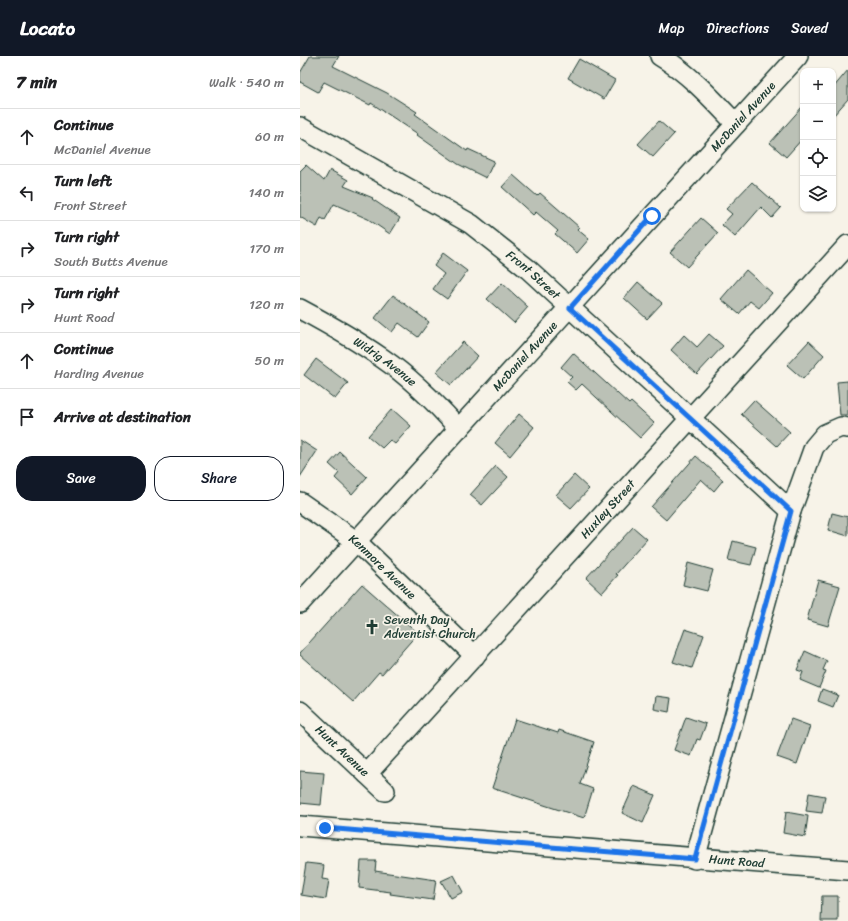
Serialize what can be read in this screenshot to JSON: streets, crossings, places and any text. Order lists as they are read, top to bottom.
{
  "streets": {
    "street": [
      "McDaniel Avenue",
      "Front Street",
      "Widrig Avenue",
      "Huxley Street",
      "Kenmore Avenue",
      "Hunt Avenue",
      "Hunt Road"
    ]
  },
  "crossings": [
    ["McDaniel Avenue", "Front Street"],
    ["McDaniel Avenue", "Widrig Avenue"],
    ["McDaniel Avenue", "Kenmore Avenue"],
    ["Front Street", "Huxley Street"],
    ["Huxley Street", "Kenmore Avenue"],
    ["Huxley Street", "Hunt Avenue"]
  ],
  "places": {
    "church": ["Seventh Day Adventist Church"]
  },
  "page": {
    "header": "Locato",
    "nav": ["Map", "Directions", "Saved"],
    "heading": ["7 min", "Walk · 540 m"],
    "map_buttons": ["+", "−"],
    "list": [
      ["Continue", "McDaniel Avenue", "60 m"],
      ["Turn left", "Front Street", "140 m"],
      ["Turn right", "South Butts Avenue", "170 m"],
      ["Turn right", "Hunt Road", "120 m"],
      ["Continue", "Harding Avenue", "50 m"],
      "Arrive at destination"
    ],
    "buttons": ["Save", "Share"]
  }
}
